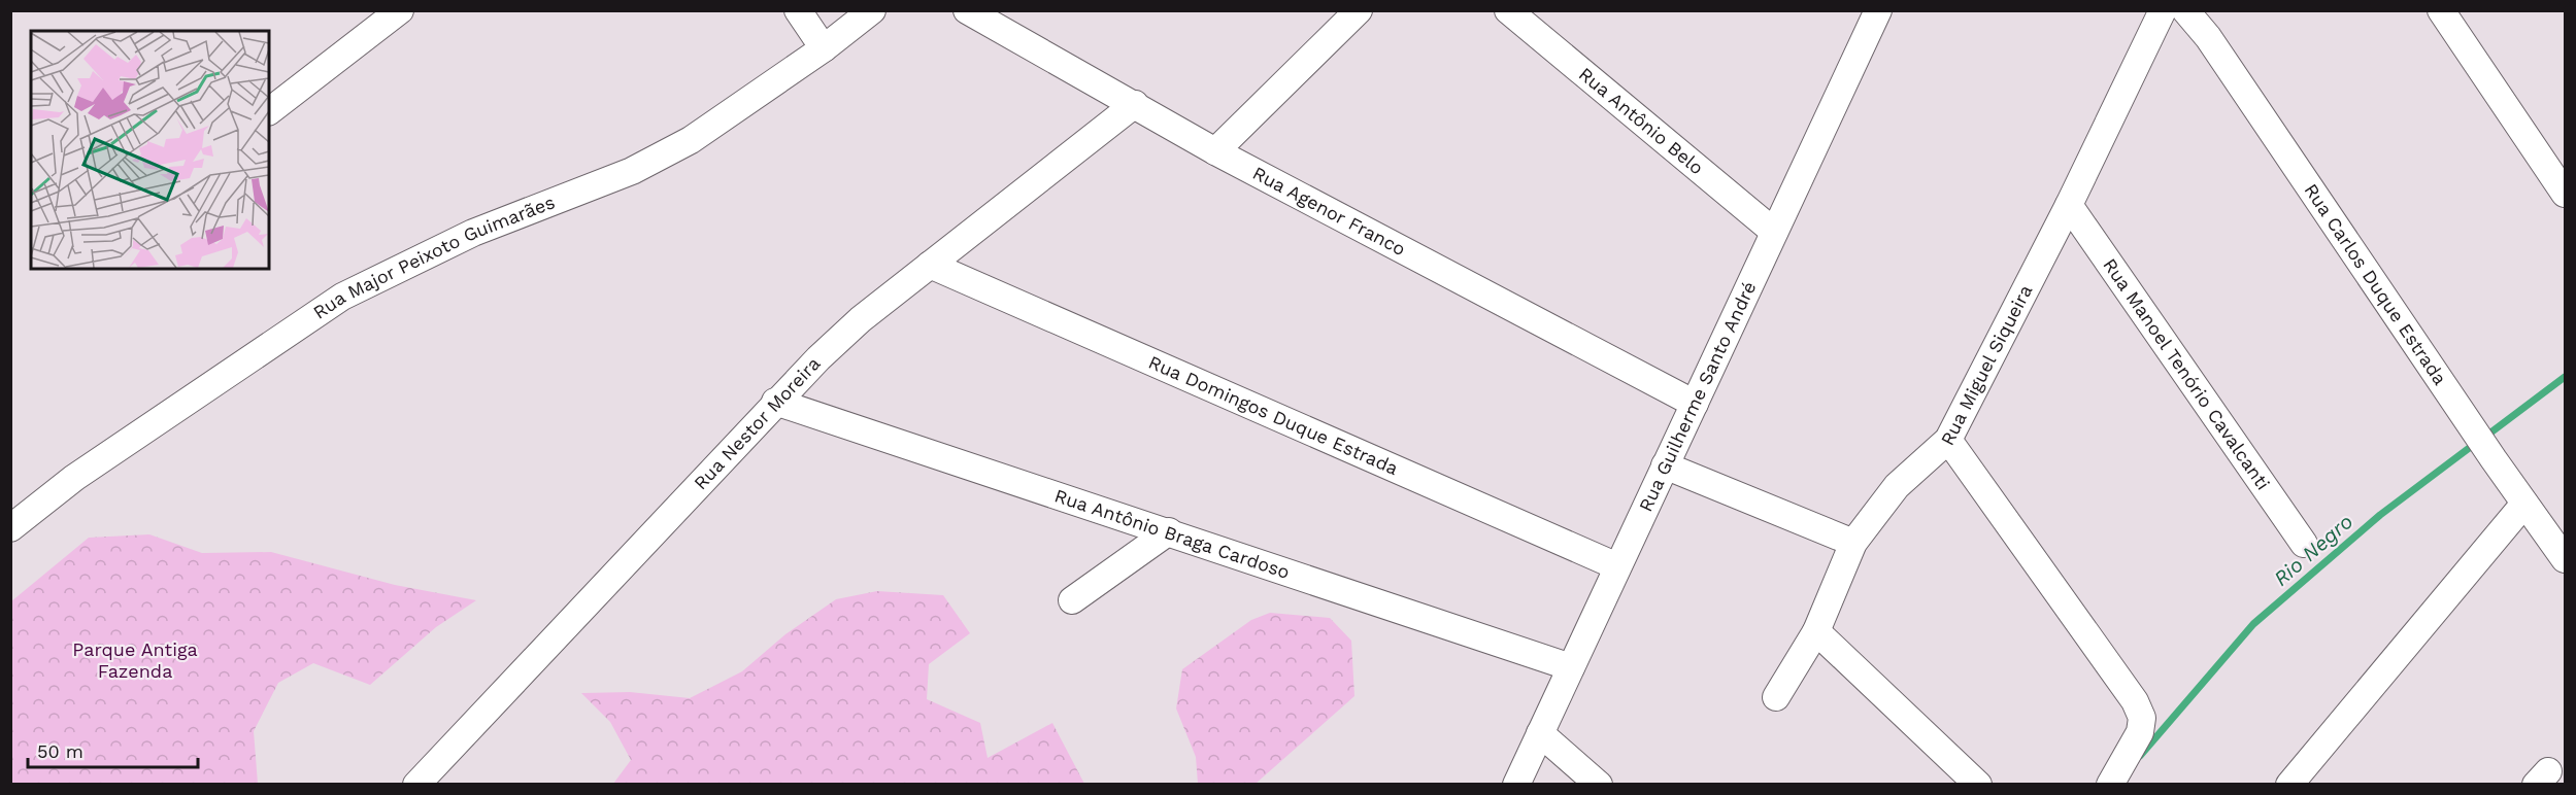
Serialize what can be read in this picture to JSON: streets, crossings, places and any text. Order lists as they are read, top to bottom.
{
  "streets": {
    "street": [
      "Rua Antônio Belo",
      "Rua Agenor Franco",
      "Rua Major Peixoto Guimarães",
      "Rua Carlos Duque Estrada",
      "Rua Miguel Siqueira",
      "Rua Manoel Tenório Cavalcanti",
      "Rua Guilherme Santo André",
      "Rua Domingos Duque Estrada",
      "Rua Nestor Moreira",
      "Rua Antônio Braga Cardoso"
    ]
  },
  "crossings": [
    ["Rua Antônio Belo", "Rua Guilherme Santo André"],
    ["Rua Agenor Franco", "Rua Guilherme Santo André"],
    ["Rua Agenor Franco", "Rua Nestor Moreira"],
    ["Rua Miguel Siqueira", "Rua Manoel Tenório Cavalcanti"],
    ["Rua Guilherme Santo André", "Rua Domingos Duque Estrada"],
    ["Rua Guilherme Santo André", "Rua Antônio Braga Cardoso"],
    ["Rua Domingos Duque Estrada", "Rua Nestor Moreira"],
    ["Rua Nestor Moreira", "Rua Antônio Braga Cardoso"]
  ],
  "water": ["Rio Negro"],
  "parks": ["Parque Antiga Fazenda"],
  "scale_bar": "50 m"
}
